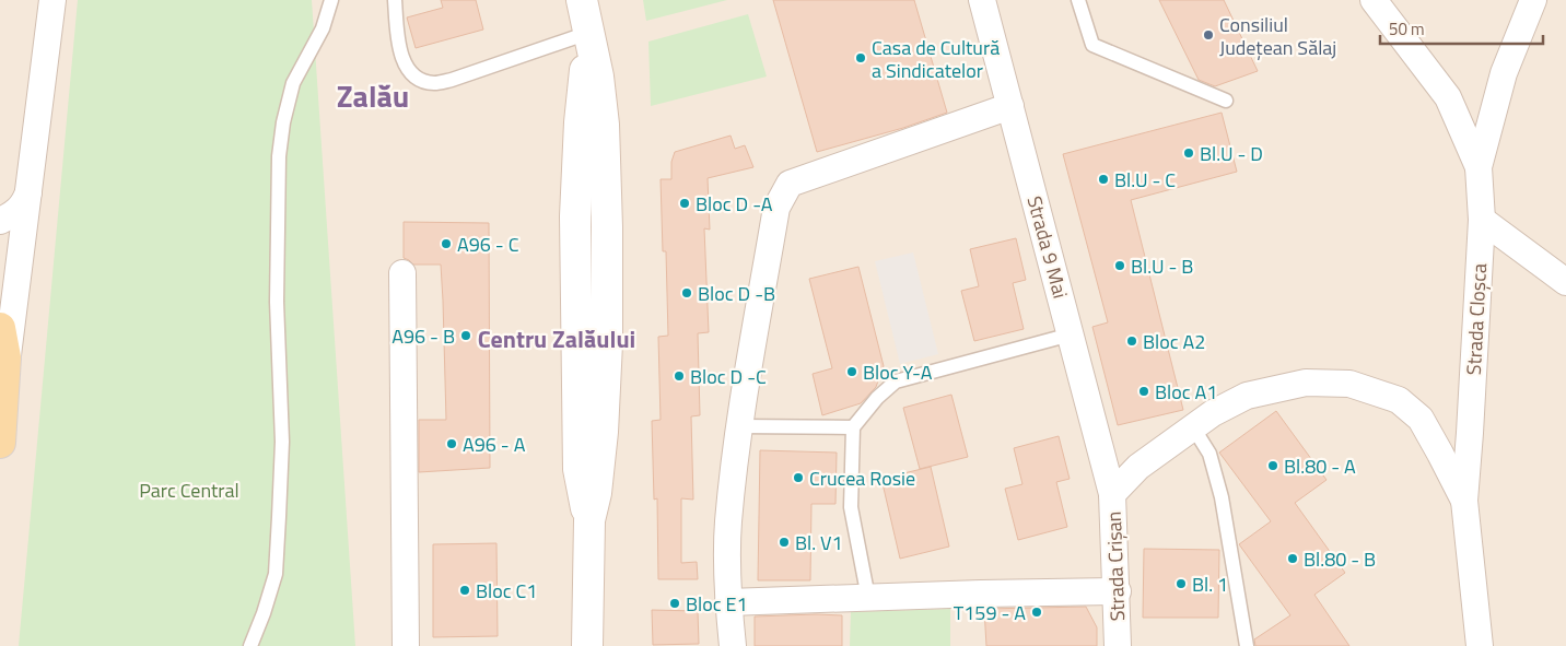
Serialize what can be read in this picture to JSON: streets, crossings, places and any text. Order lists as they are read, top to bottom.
{
  "streets": {
    "street": ["Strada 9 Mai", "Strada Cloșca", "Strada Crișan"]
  },
  "crossings": [
    ["Strada 9 Mai", "Strada Crișan"],
    ["Strada Cloșca", "Strada Crișan"]
  ],
  "districts": ["Zalău", "Centru Zalăului"],
  "parks": ["Parc Central"],
  "places": [
    "Consiliul Județean Sălaj",
    "Casa de Cultură a Sindicatelor",
    "Bl.U - D",
    "Bl.U - C",
    "Bloc D -A",
    "A96 - C",
    "Bl.U - B",
    "Bloc D -B",
    "A96 - B",
    "Bloc A2",
    "Bloc Y-A",
    "Bloc D -C",
    "Bloc A1",
    "A96 - A",
    "Bl.80 - A",
    "Crucea Rosie",
    "Bl. V1",
    "Bl.80 - B",
    "Bl. 1",
    "Bloc C1",
    "Bloc E1",
    "T159 - A"
  ],
  "scale_bar": "50 m"
}
